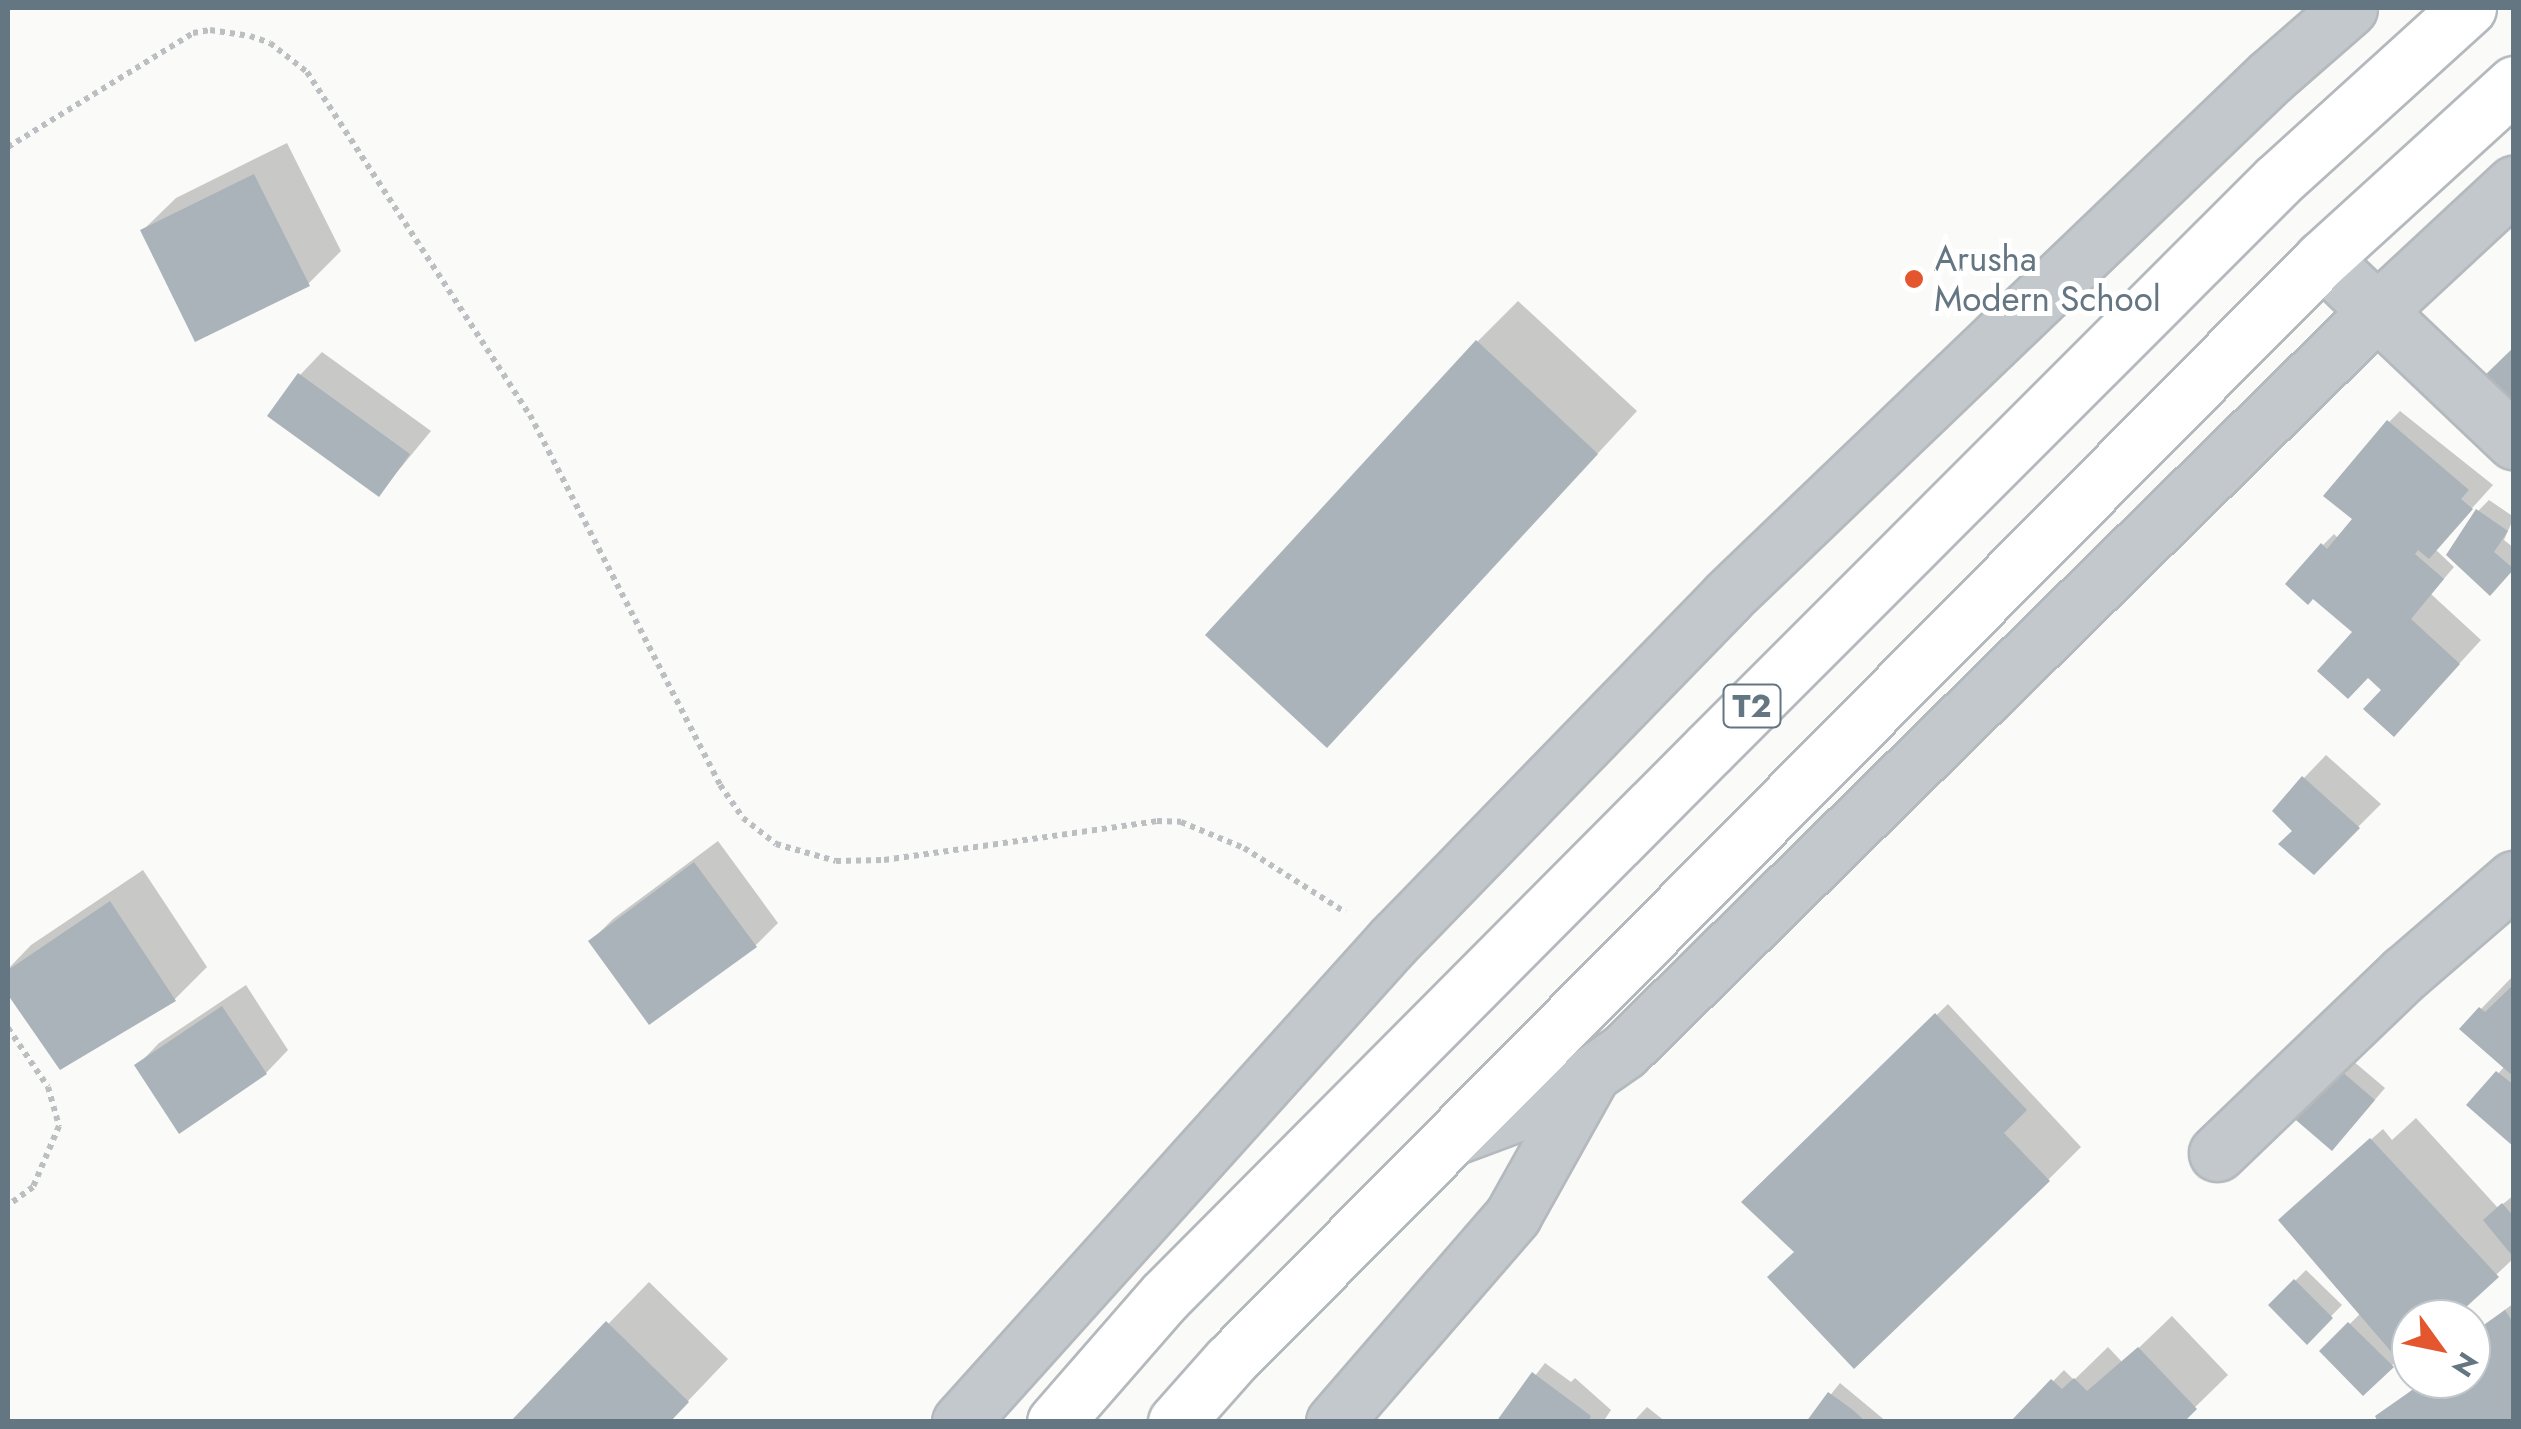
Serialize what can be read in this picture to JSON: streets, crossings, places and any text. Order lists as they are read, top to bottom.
{
  "streets": {
    "highway": ["T2"]
  },
  "places": ["Arusha Modern School"],
  "north": "bottom right"
}
